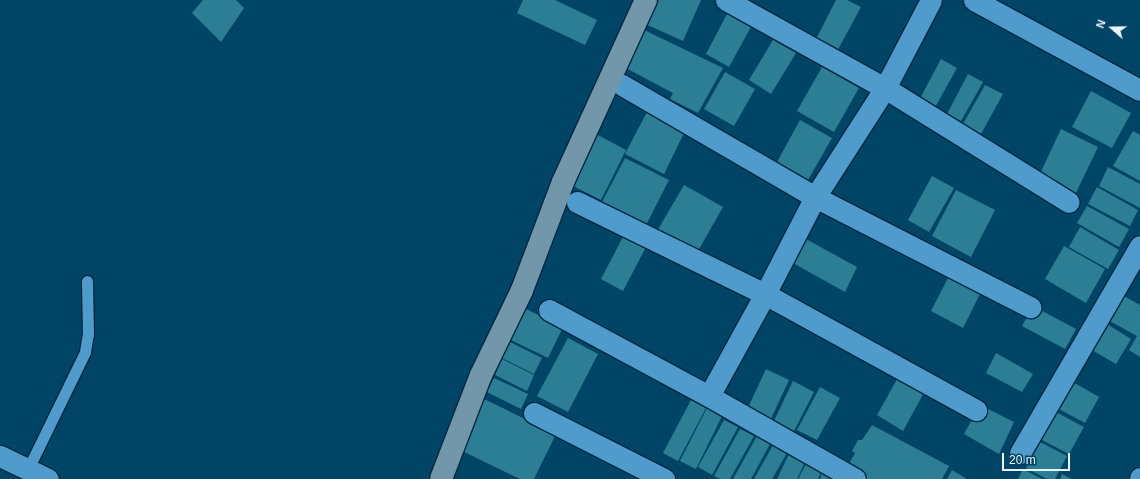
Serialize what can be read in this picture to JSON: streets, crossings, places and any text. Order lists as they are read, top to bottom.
{
  "scale_bar": "20 m",
  "north": "left"
}
